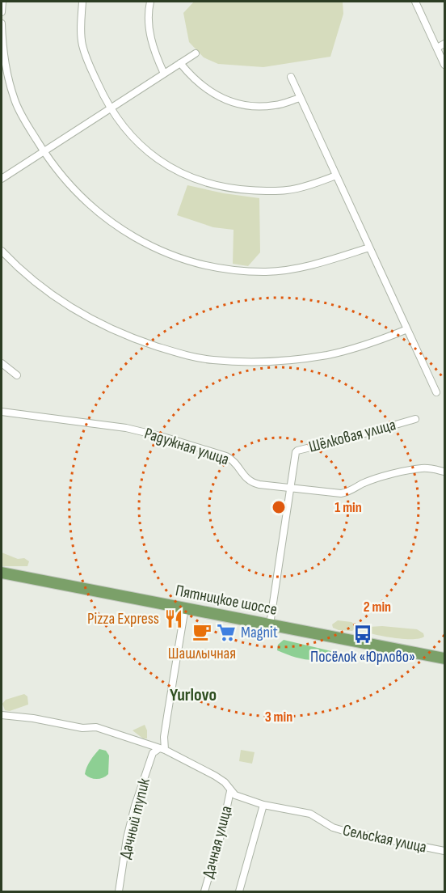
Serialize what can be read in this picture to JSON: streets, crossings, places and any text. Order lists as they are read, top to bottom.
{
  "streets": {
    "main road": ["Пятницкое шоссе"],
    "street": [
      "Шёлковая улица",
      "Радужная улица",
      "Дачный тупик",
      "Сельская улица",
      "Дачная улица"
    ]
  },
  "crossings": [
    ["Шёлковая улица", "Радужная улица"],
    ["Дачный тупик", "Сельская улица"],
    ["Сельская улица", "Дачная улица"]
  ],
  "districts": ["Yurlovo"],
  "places": {
    "restaurant": ["Pizza Express"],
    "cafe": ["Шашлычная"],
    "supermarket": ["Magnit"],
    "bus stop": ["Посёлок «Юрлово»"]
  },
  "rings": ["1 min", "2 min", "3 min"]
}
